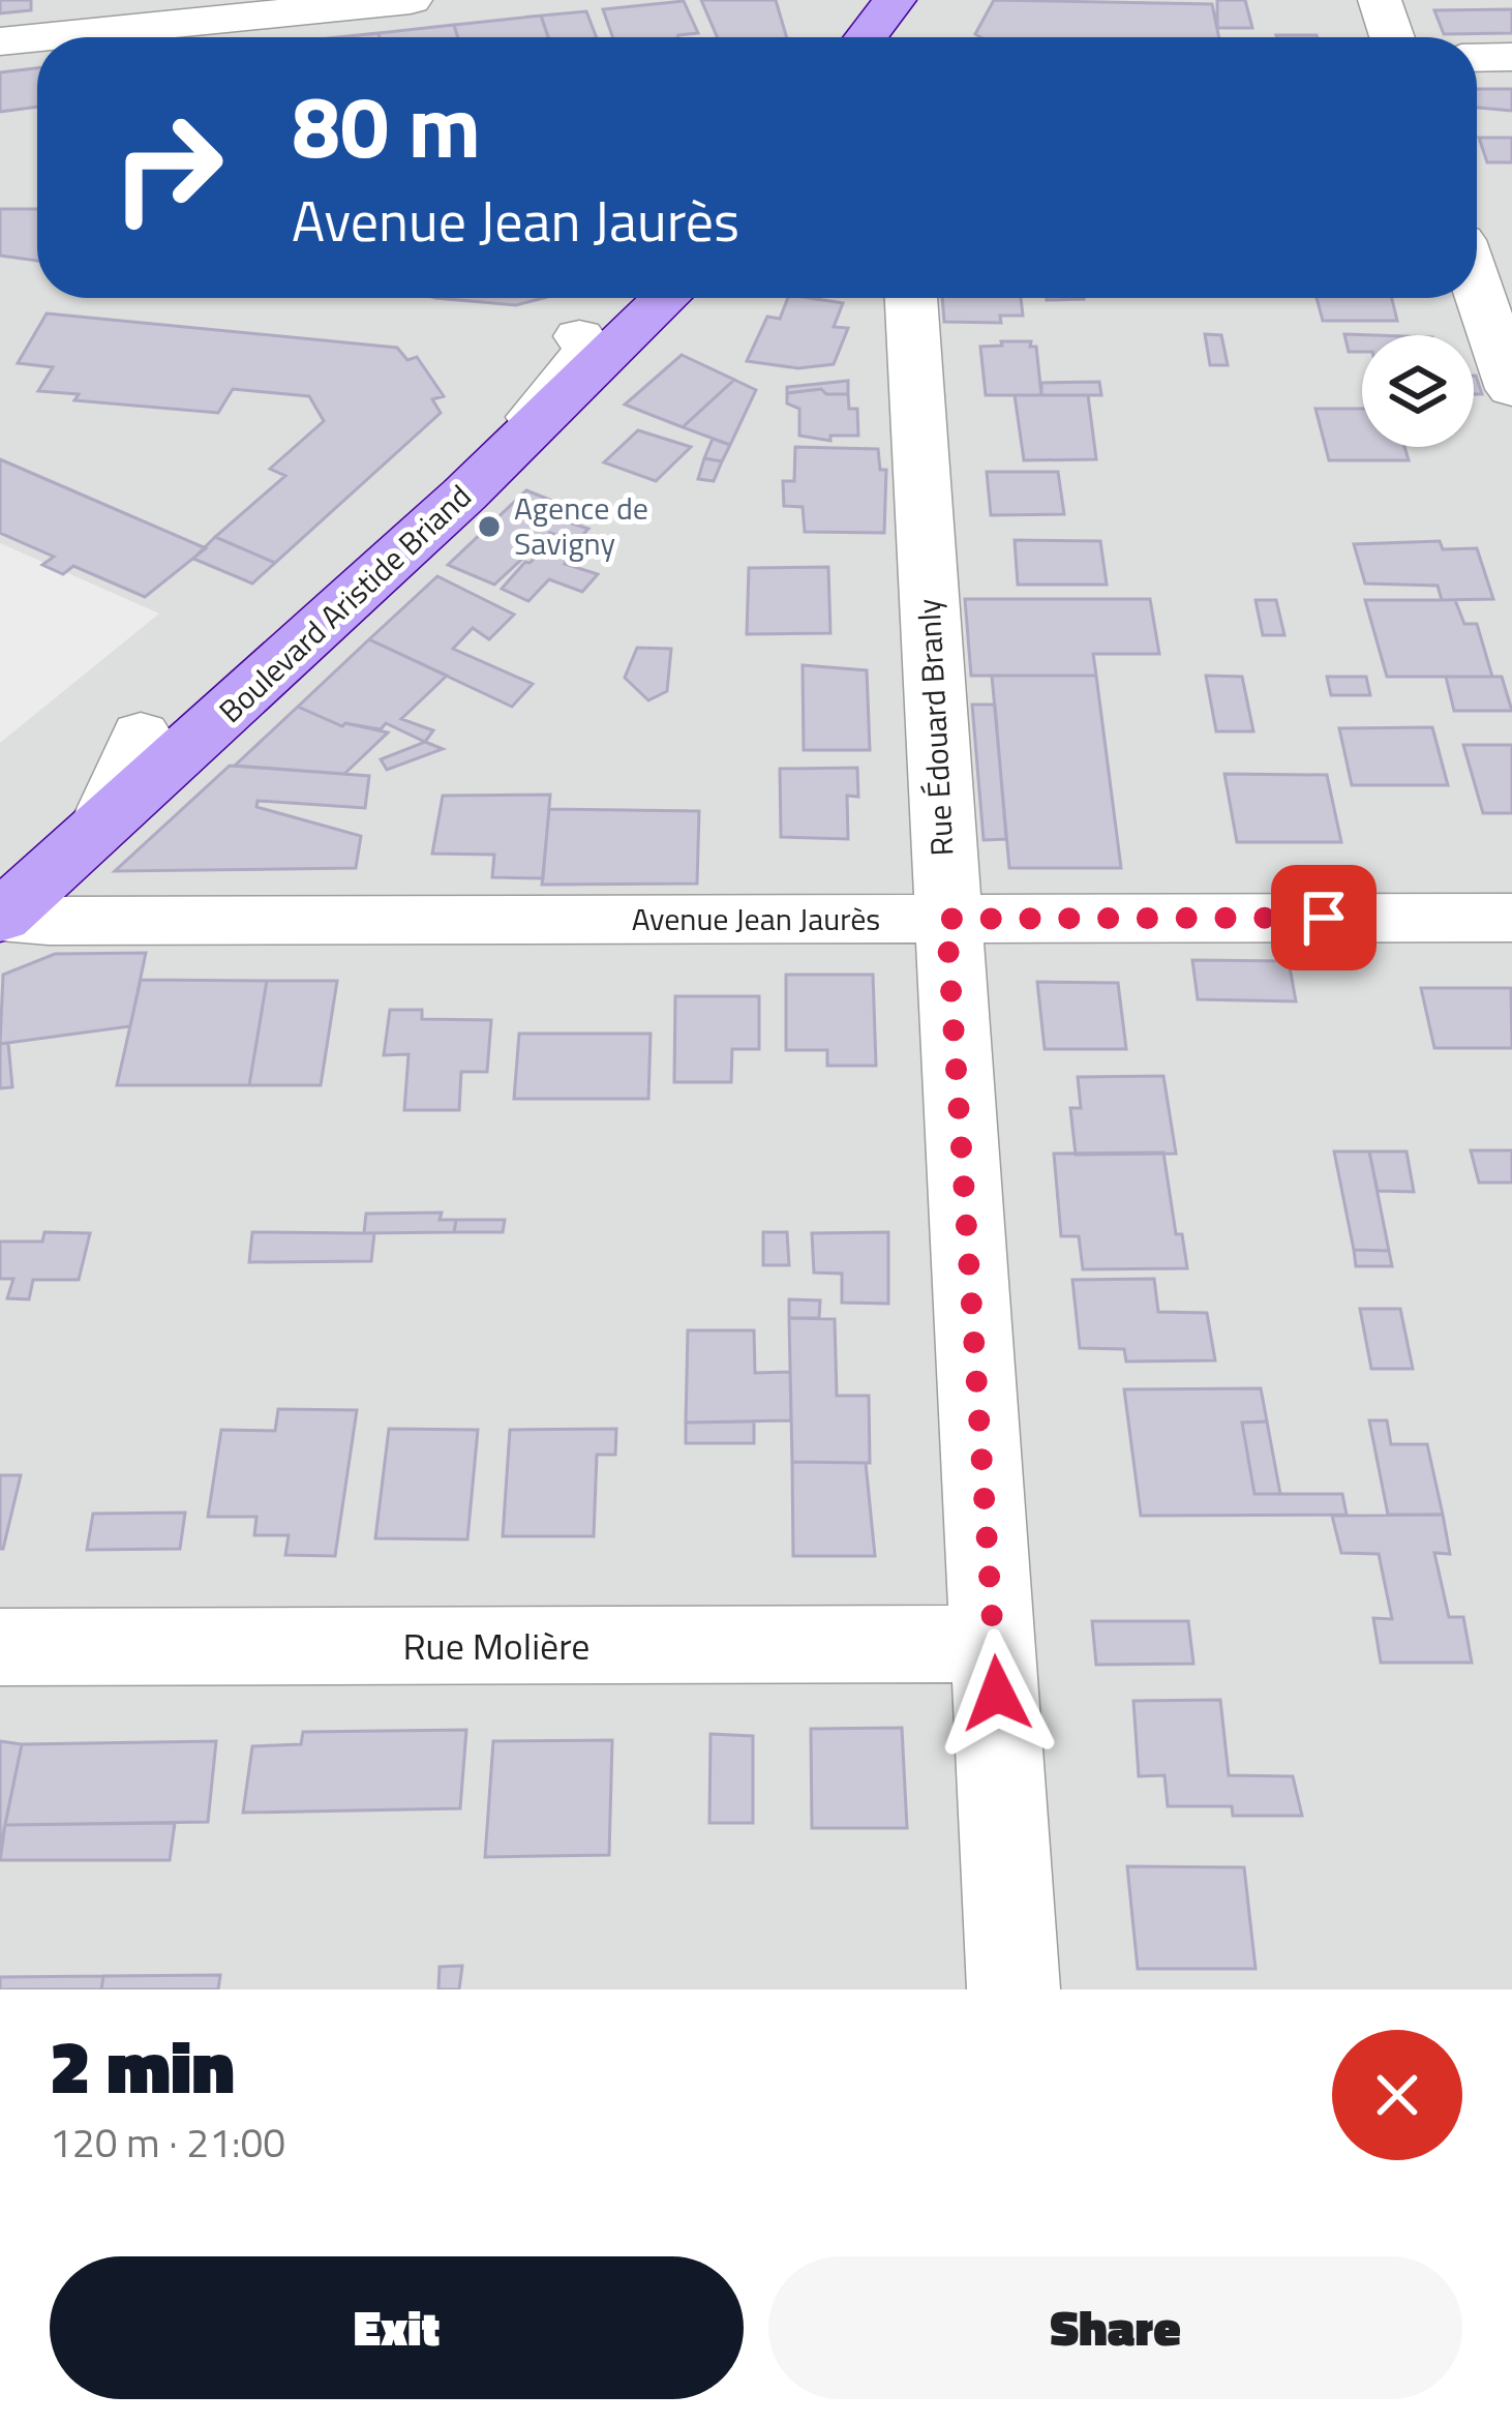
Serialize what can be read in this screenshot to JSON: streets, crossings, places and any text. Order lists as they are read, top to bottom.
{
  "streets": {
    "main road": ["Boulevard Aristide Briand"],
    "street": ["Rue Édouard Branly", "Avenue Jean Jaurès", "Rue Molière"]
  },
  "crossings": [
    ["Boulevard Aristide Briand", "Avenue Jean Jaurès"],
    ["Rue Édouard Branly", "Avenue Jean Jaurès"],
    ["Rue Édouard Branly", "Rue Molière"]
  ],
  "places": ["Agence de Savigny"],
  "page": {
    "turn": ["80 m", "Avenue Jean Jaurès"],
    "heading": ["2 min", "120 m · 21:00"],
    "buttons": ["Exit", "Share"]
  }
}
